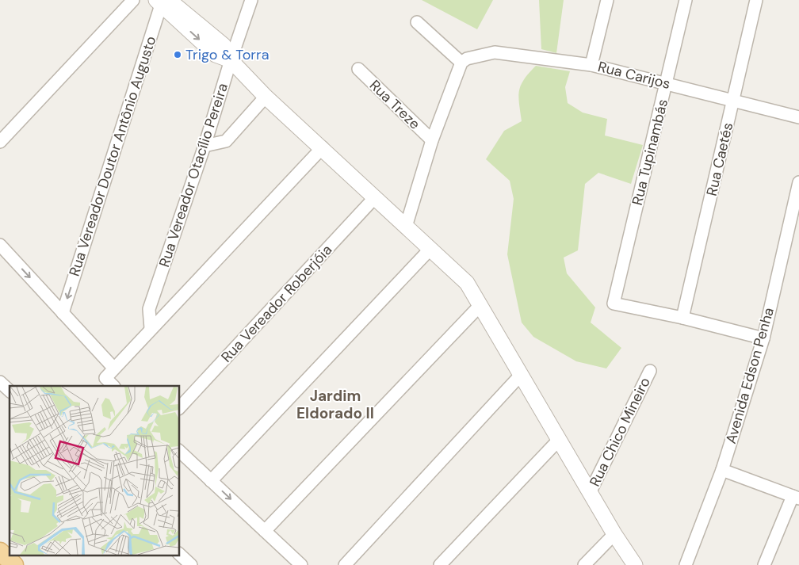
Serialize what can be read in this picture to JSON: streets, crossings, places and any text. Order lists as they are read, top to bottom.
{
  "streets": {
    "street": [
      "Rua Carijos",
      "Rua Treze",
      "Rua Tupinambás",
      "Rua Vereador Doutor Antônio Augusto",
      "Rua Caetés",
      "Rua Vereador Otacílio Pereira",
      "Rua Vereador Roberjóia",
      "Avenida Edson Penha",
      "Rua Chico Mineiro"
    ]
  },
  "crossings": [
    ["Rua Carijos", "Rua Tupinambás"],
    ["Rua Carijos", "Rua Caetés"],
    ["Rua Tupinambás", "Rua Caetés"]
  ],
  "districts": ["Jardim Eldorado II"],
  "places": ["Trigo & Torra"]
}
